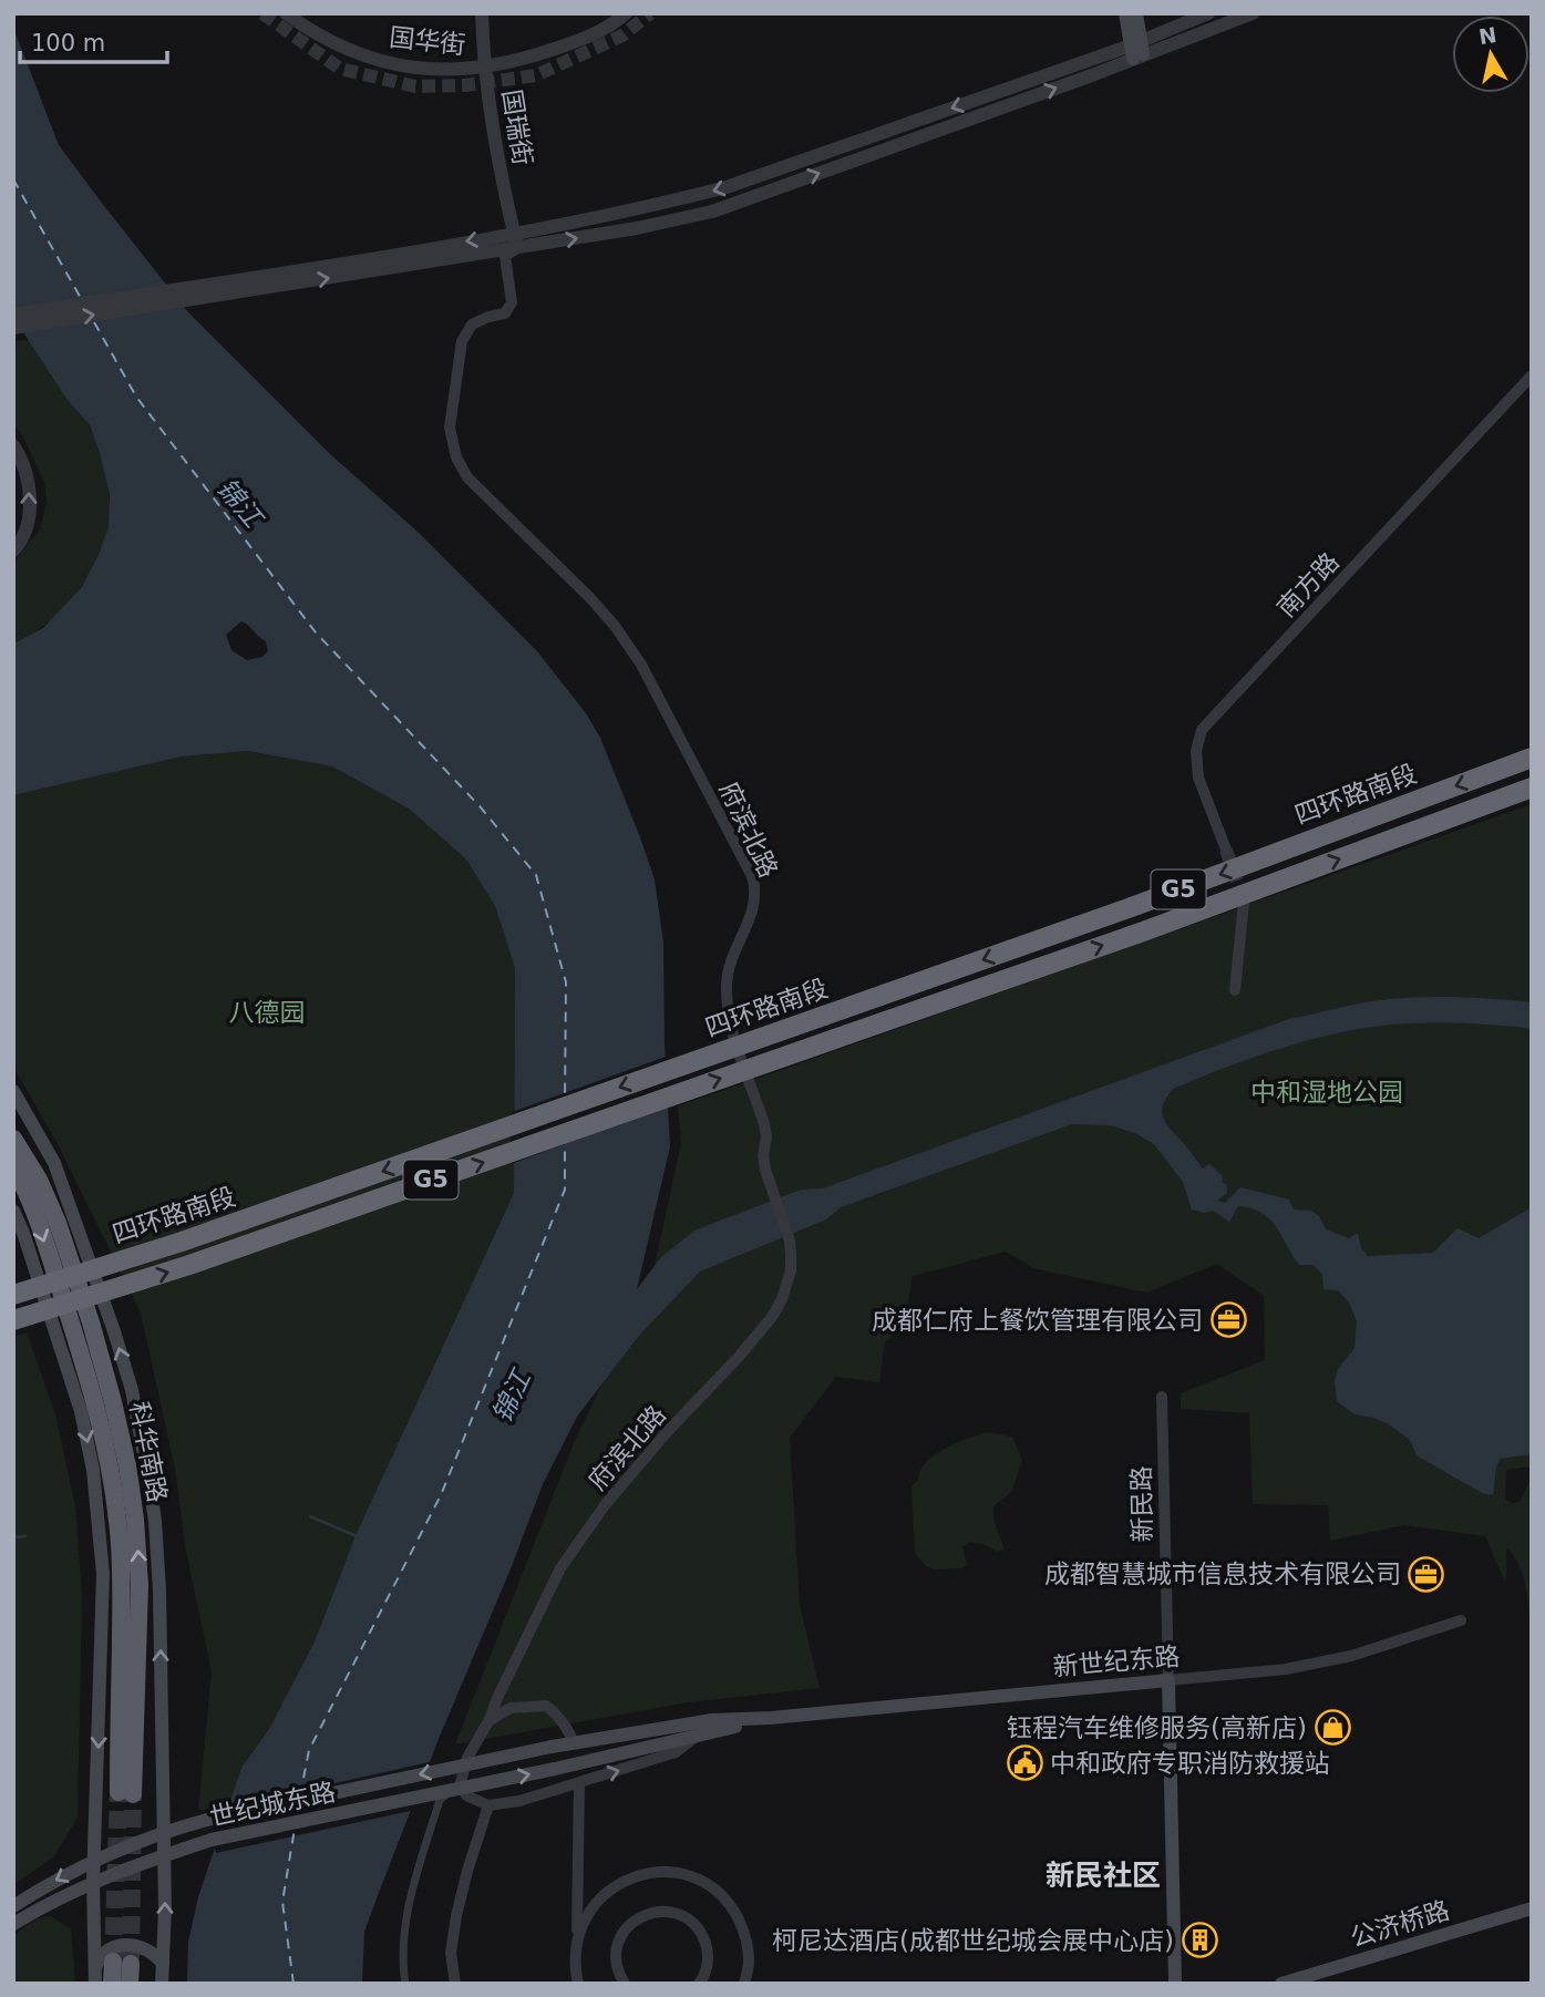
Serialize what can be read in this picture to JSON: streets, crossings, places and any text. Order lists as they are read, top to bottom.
{
  "streets": {
    "highway": ["四环路南段", "G5", "科华南路"],
    "main road": [
      "新民路",
      "新世纪东路",
      "世纪城东路",
      "公济桥路"
    ],
    "street": [
      "国华街",
      "国瑞街",
      "南方路",
      "府滨北路"
    ]
  },
  "crossings": [
    ["国华街", "国瑞街"],
    ["国瑞街", "府滨北路"],
    ["新民路", "新世纪东路"],
    ["新世纪东路", "世纪城东路"]
  ],
  "districts": ["新民社区"],
  "water": ["锦江"],
  "parks": ["八德园", "中和湿地公园"],
  "places": {
    "office": ["成都仁府上餐饮管理有限公司", "成都智慧城市信息技术有限公司"],
    "shop": ["钰程汽车维修服务(高新店)"],
    "public building": ["中和政府专职消防救援站"],
    "building": ["柯尼达酒店(成都世纪城会展中心店)"]
  },
  "scale_bar": "100 m",
  "north": "top"
}
